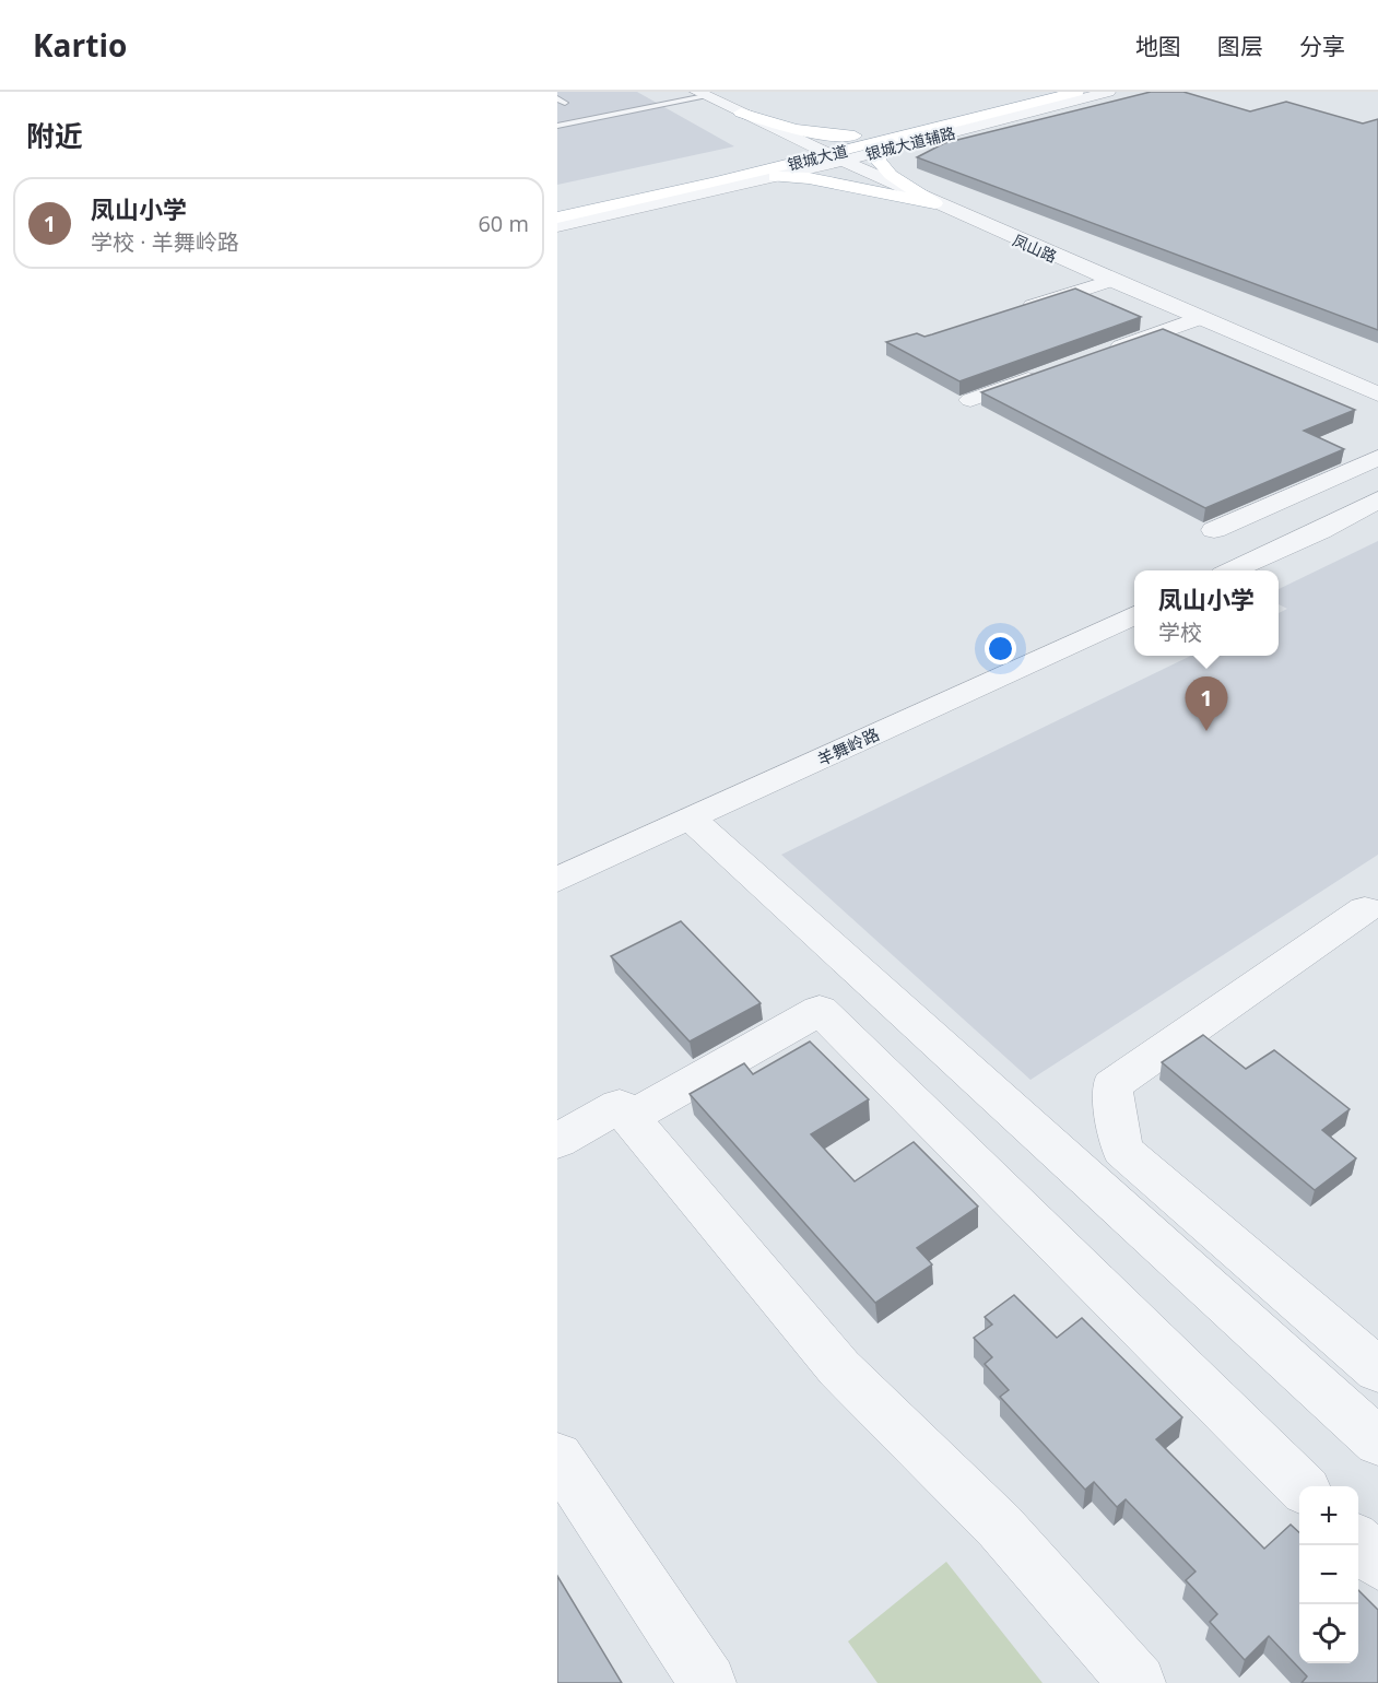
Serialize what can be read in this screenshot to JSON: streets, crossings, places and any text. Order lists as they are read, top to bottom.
{
  "streets": {
    "main road": ["银城大道"],
    "street": ["银城大道辅路", "凤山路", "羊舞岭路"]
  },
  "crossings": [
    ["银城大道辅路", "银城大道"],
    ["银城大道辅路", "凤山路"],
    ["银城大道", "凤山路"]
  ],
  "page": {
    "header": "Kartio",
    "nav": ["地图", "图层", "分享"],
    "heading": "附近",
    "list": [
      {
        "mark": "1",
        "name": "凤山小学",
        "note": "学校 · 羊舞岭路",
        "value": "60 m"
      }
    ],
    "popup": ["凤山小学", "学校"],
    "pins": "1",
    "map_buttons": ["+", "−"]
  }
}
